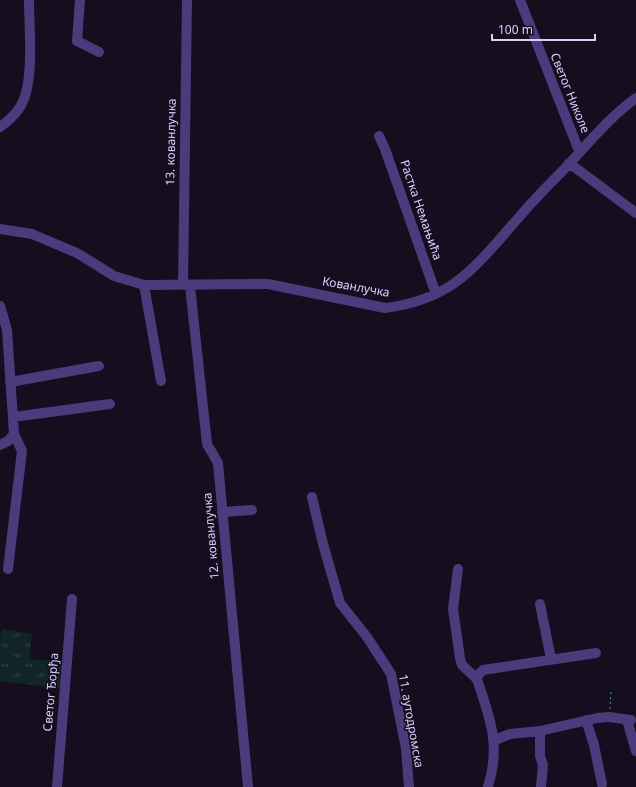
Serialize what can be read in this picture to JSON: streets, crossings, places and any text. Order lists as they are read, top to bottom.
{
  "streets": {
    "street": [
      "Светог Николе",
      "13. кованлучка",
      "Растка Немањића",
      "Кованлучка",
      "12. кованлучка",
      "Светог Ђорђа",
      "11. аутодромска"
    ]
  },
  "crossings": [
    ["Светог Николе", "Кованлучка"],
    ["13. кованлучка", "Кованлучка"],
    ["13. кованлучка", "12. кованлучка"],
    ["Растка Немањића", "Кованлучка"],
    ["Кованлучка", "12. кованлучка"]
  ],
  "scale_bar": "100 m"
}
